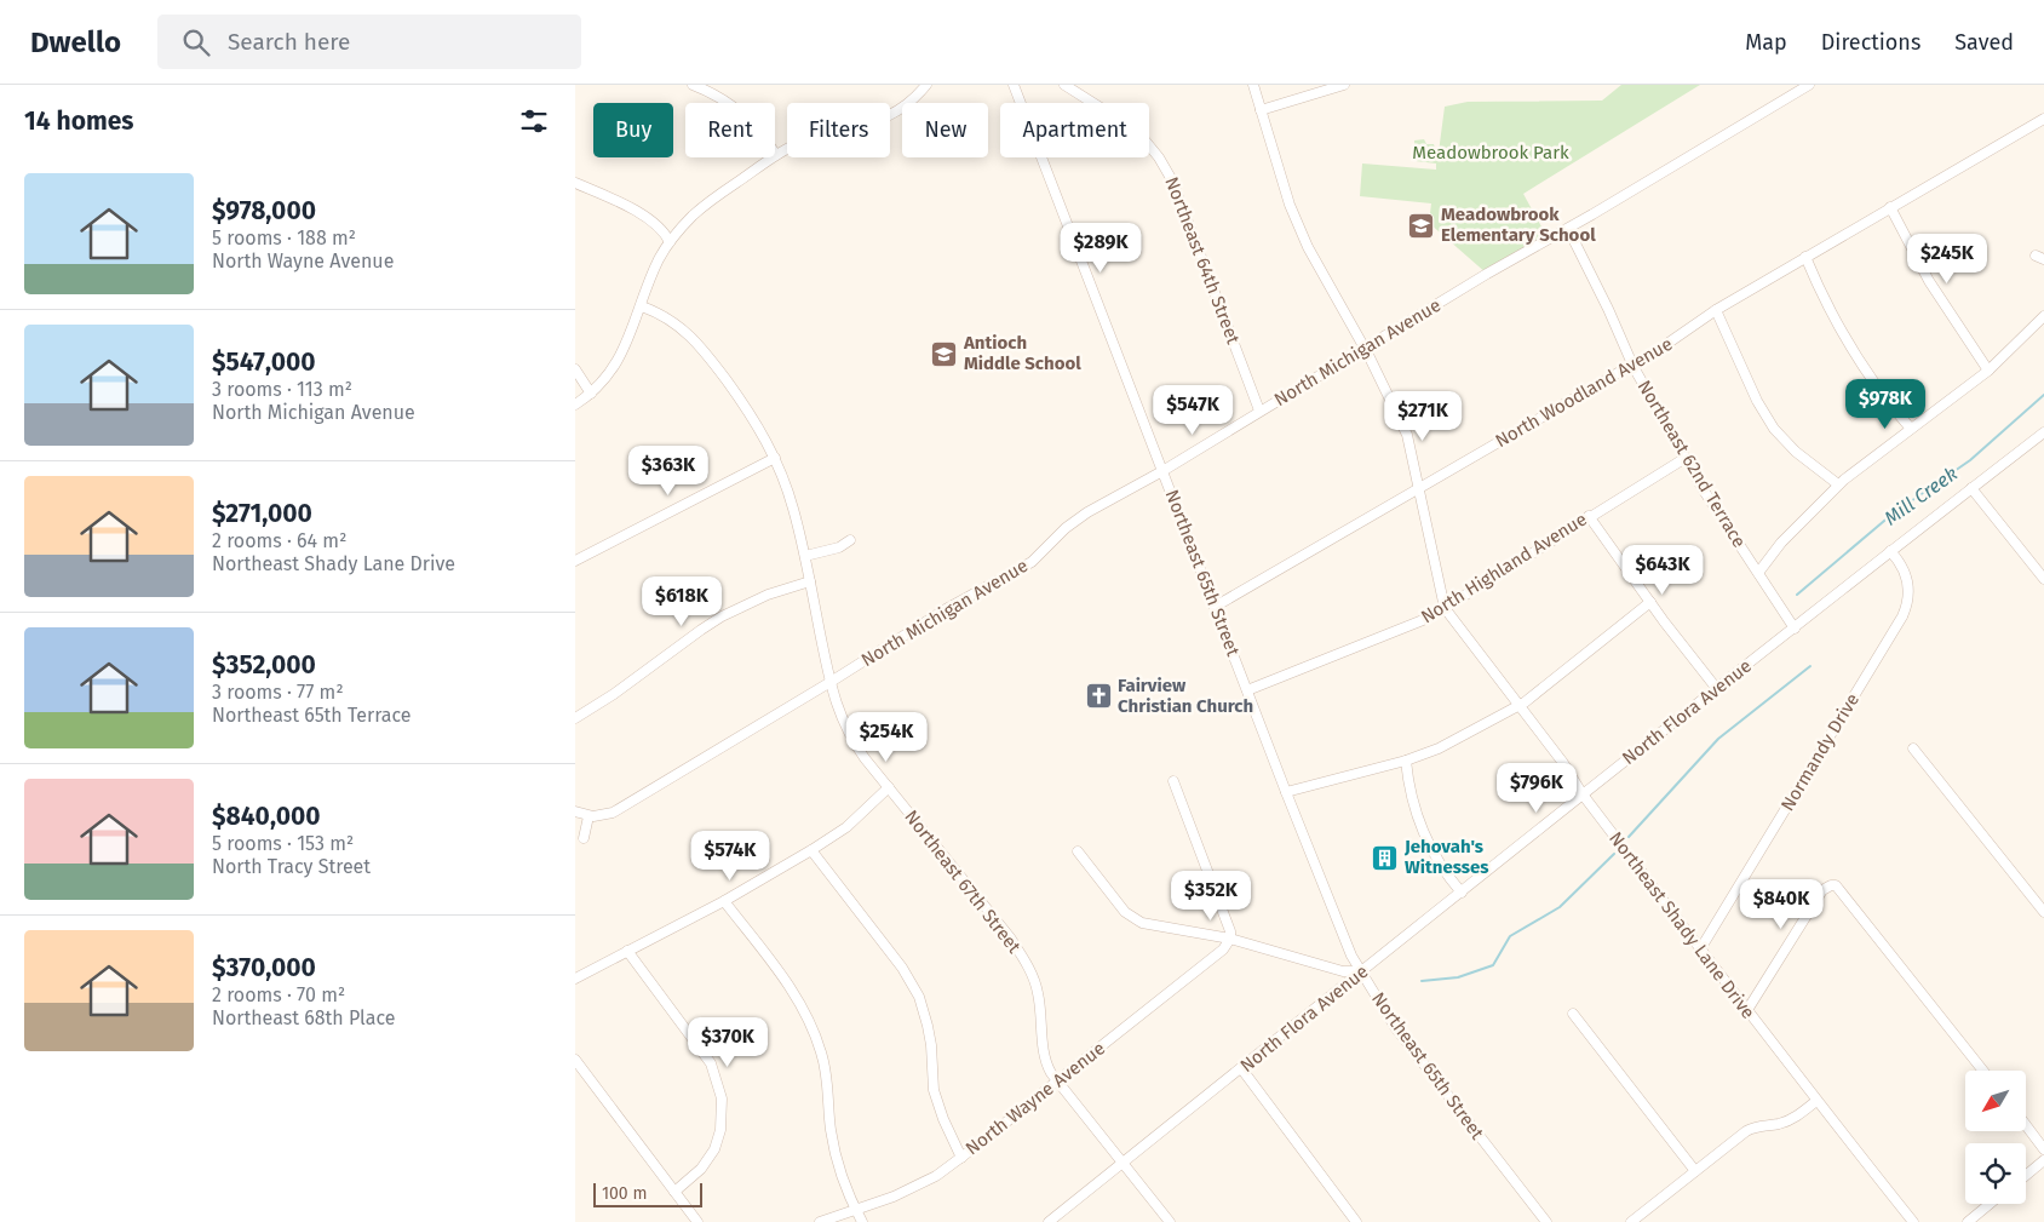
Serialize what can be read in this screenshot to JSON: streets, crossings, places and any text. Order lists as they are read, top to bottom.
{
  "streets": {
    "street": [
      "Northeast 64th Street",
      "North Michigan Avenue",
      "North Woodland Avenue",
      "Northeast 62nd Terrace",
      "North Highland Avenue",
      "Northeast 65th Street",
      "North Flora Avenue",
      "Normandy Drive",
      "Northeast 67th Street",
      "Northeast Shady Lane Drive",
      "North Wayne Avenue"
    ]
  },
  "crossings": [
    ["Northeast 64th Street", "North Michigan Avenue"],
    ["North Michigan Avenue", "Northeast 62nd Terrace"],
    ["North Michigan Avenue", "Northeast 65th Street"],
    ["North Michigan Avenue", "Northeast 67th Street"],
    ["North Michigan Avenue", "Northeast Shady Lane Drive"],
    ["North Woodland Avenue", "Northeast 62nd Terrace"],
    ["North Woodland Avenue", "Northeast 65th Street"],
    ["North Woodland Avenue", "Northeast Shady Lane Drive"],
    ["Northeast 62nd Terrace", "North Highland Avenue"],
    ["Northeast 62nd Terrace", "North Flora Avenue"],
    ["North Highland Avenue", "Northeast 65th Street"],
    ["North Highland Avenue", "Northeast Shady Lane Drive"],
    ["Northeast 65th Street", "North Flora Avenue"],
    ["North Flora Avenue", "Normandy Drive"],
    ["North Flora Avenue", "Northeast 67th Street"],
    ["North Flora Avenue", "Northeast Shady Lane Drive"],
    ["Normandy Drive", "Northeast Shady Lane Drive"],
    ["Northeast 67th Street", "North Wayne Avenue"]
  ],
  "water": ["Mill Creek"],
  "parks": ["Meadowbrook Park"],
  "places": {
    "school or university": ["Meadowbrook Elementary School", "Antioch Middle School"],
    "church": ["Fairview Christian Church"],
    "building": ["Jehovah's Witnesses"]
  },
  "scale_bar": "100 m",
  "north": "bottom left",
  "page": {
    "header": "Dwello",
    "search": "Search here",
    "nav": ["Map", "Directions", "Saved"],
    "heading": "14 homes",
    "chip": [
      "Buy",
      "Rent",
      "Filters",
      "New",
      "Apartment"
    ],
    "list": [
      {
        "name": "$978,000",
        "note": "5 rooms · 188 m² · North Wayne Avenue"
      },
      {
        "name": "$547,000",
        "note": "3 rooms · 113 m² · North Michigan Avenue"
      },
      {
        "name": "$271,000",
        "note": "2 rooms · 64 m² · Northeast Shady Lane Drive"
      },
      {
        "name": "$352,000",
        "note": "3 rooms · 77 m² · Northeast 65th Terrace"
      },
      {
        "name": "$840,000",
        "note": "5 rooms · 153 m² · North Tracy Street"
      },
      {
        "name": "$370,000",
        "note": "2 rooms · 70 m² · Northeast 68th Place"
      }
    ],
    "price": [
      "$289K",
      "$245K",
      "$978K",
      "$547K",
      "$271K",
      "$363K",
      "$643K",
      "$618K",
      "$254K",
      "$796K",
      "$574K",
      "$352K",
      "$840K",
      "$370K"
    ],
    "scale": "100 m"
  }
}
